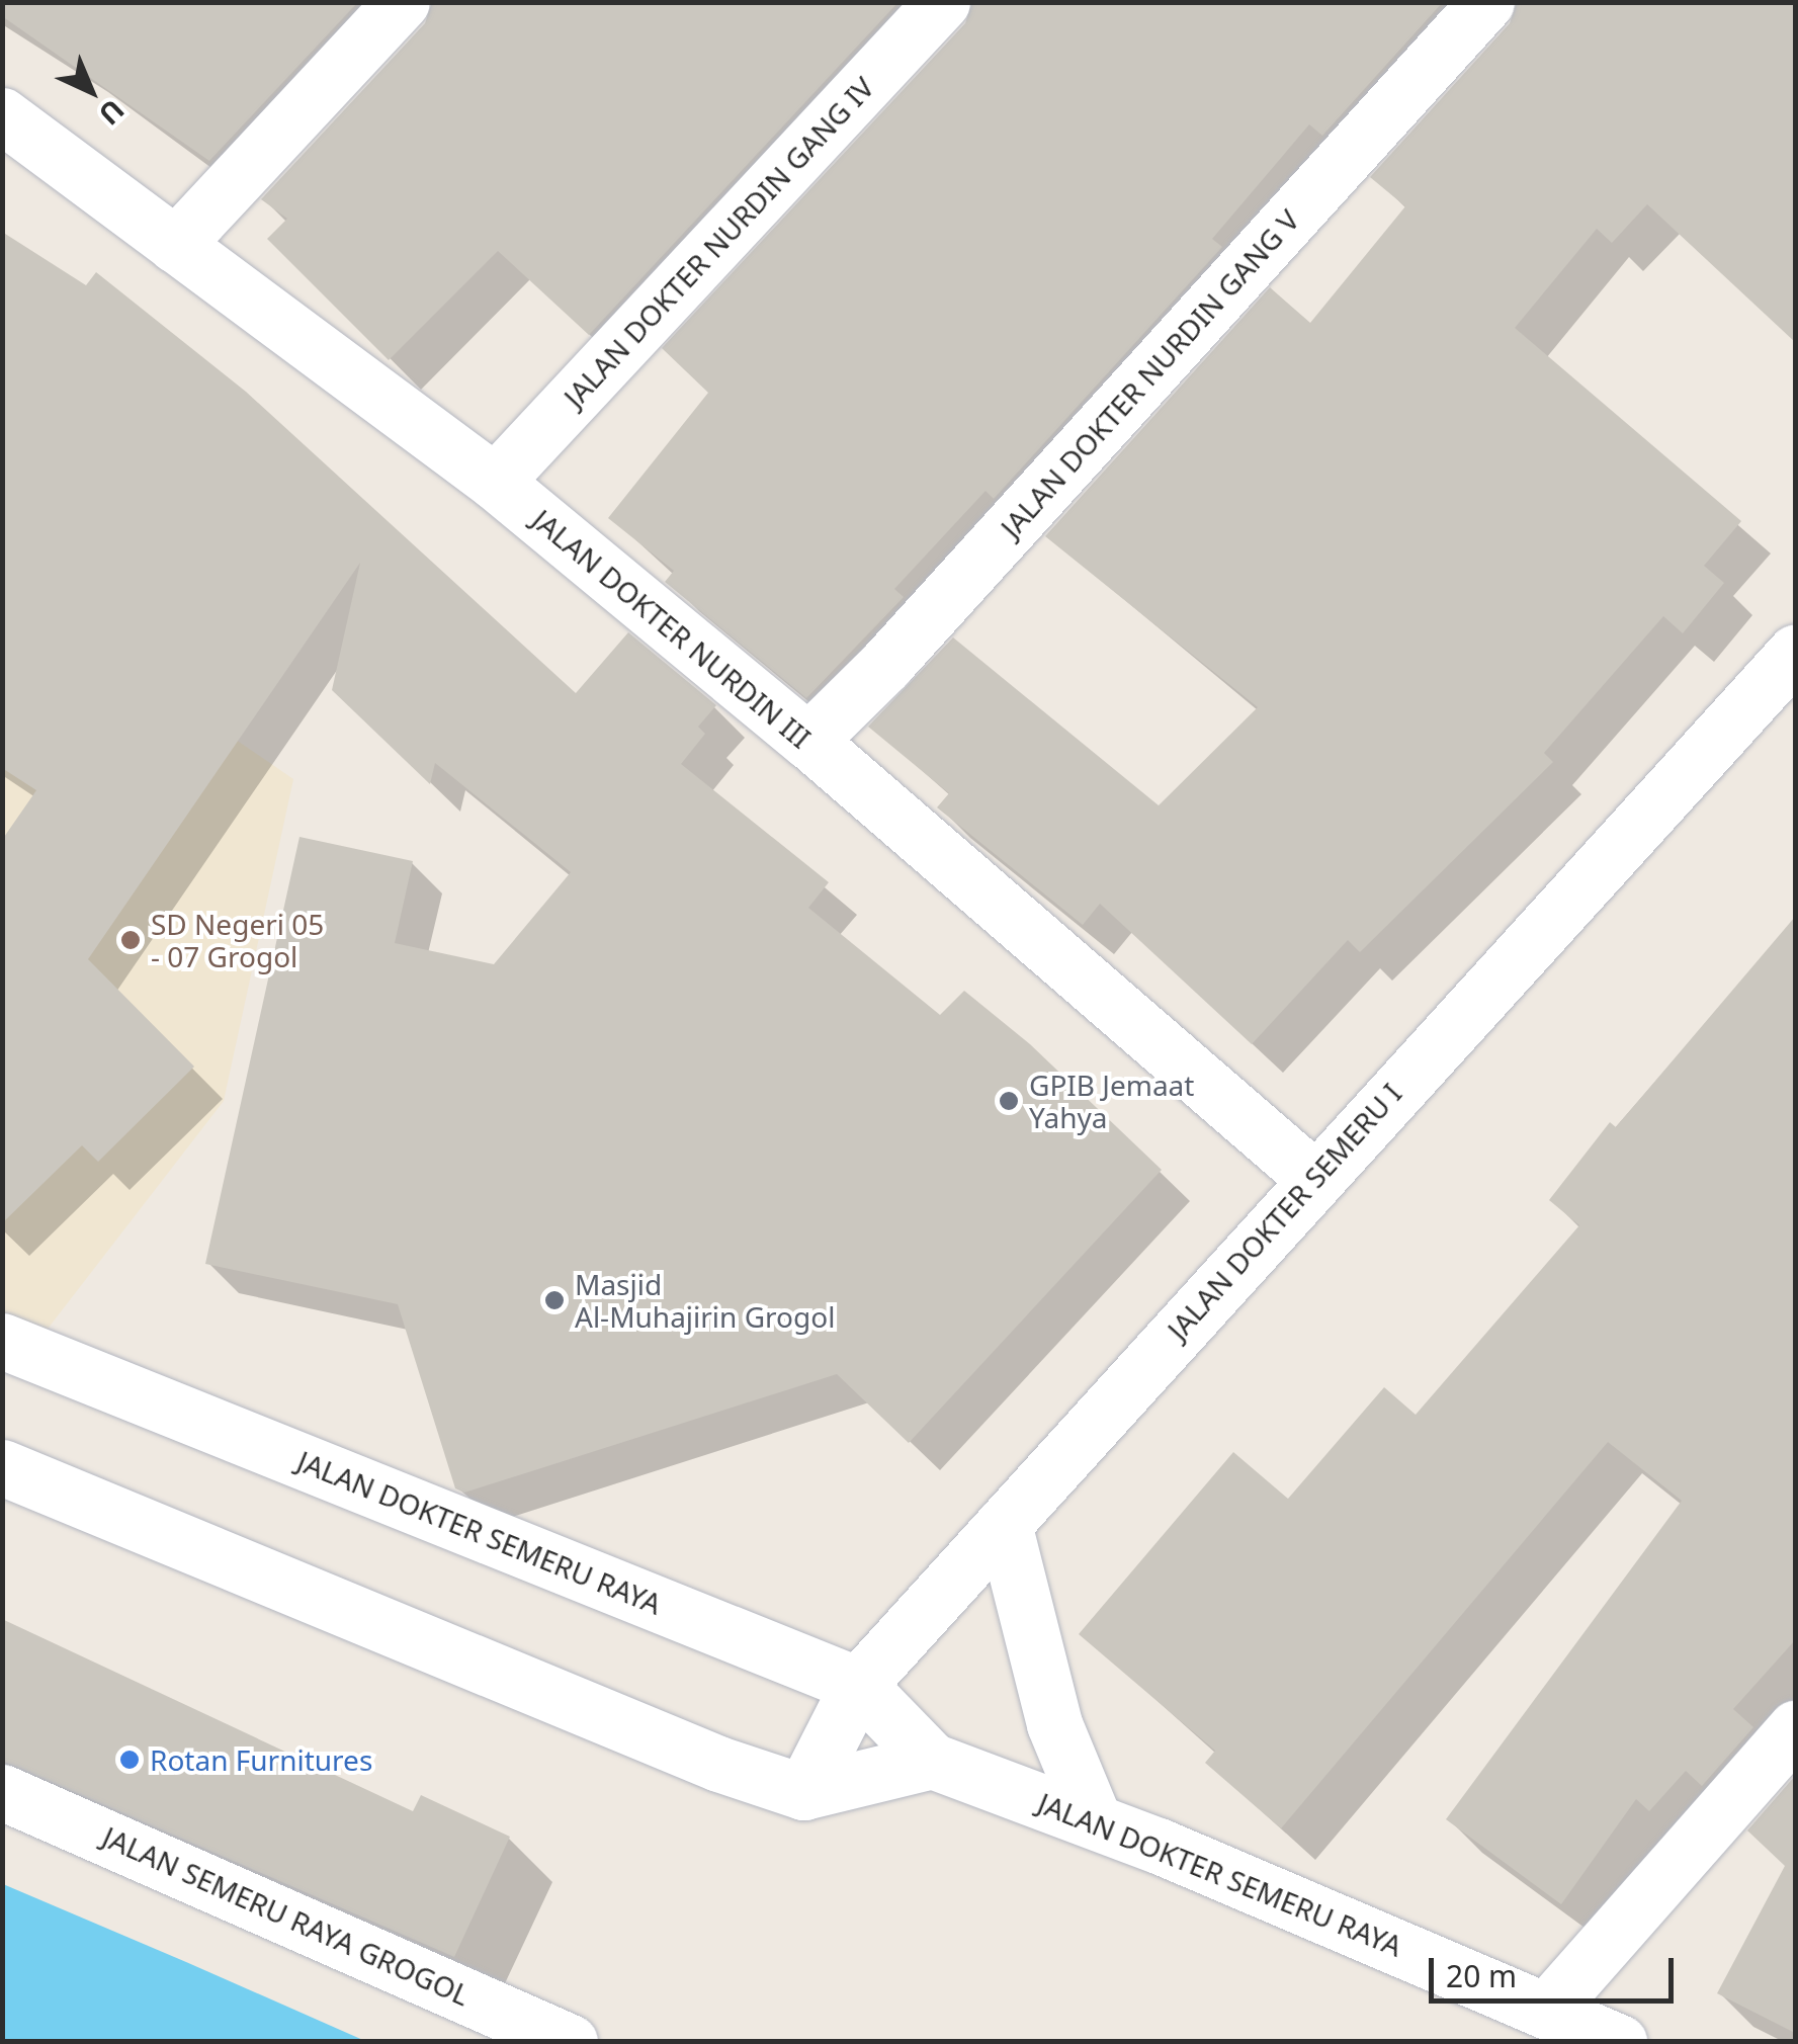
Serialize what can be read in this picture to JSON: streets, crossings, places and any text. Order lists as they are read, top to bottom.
{
  "streets": {
    "street": [
      "JALAN DOKTER NURDIN GANG IV",
      "JALAN DOKTER NURDIN GANG V",
      "JALAN DOKTER NURDIN III",
      "JALAN DOKTER SEMERU I",
      "JALAN DOKTER SEMERU RAYA",
      "JALAN SEMERU RAYA GROGOL"
    ]
  },
  "crossings": [
    ["JALAN DOKTER NURDIN GANG IV", "JALAN DOKTER NURDIN III"],
    ["JALAN DOKTER NURDIN GANG V", "JALAN DOKTER NURDIN III"],
    ["JALAN DOKTER NURDIN III", "JALAN DOKTER SEMERU I"],
    ["JALAN DOKTER SEMERU I", "JALAN DOKTER SEMERU RAYA"]
  ],
  "places": [
    "SD Negeri 05 - 07 Grogol",
    "GPIB Jemaat Yahya",
    "Masjid Al-Muhajirin Grogol",
    "Rotan Furnitures"
  ],
  "scale_bar": "20 m",
  "north": "bottom right"
}
